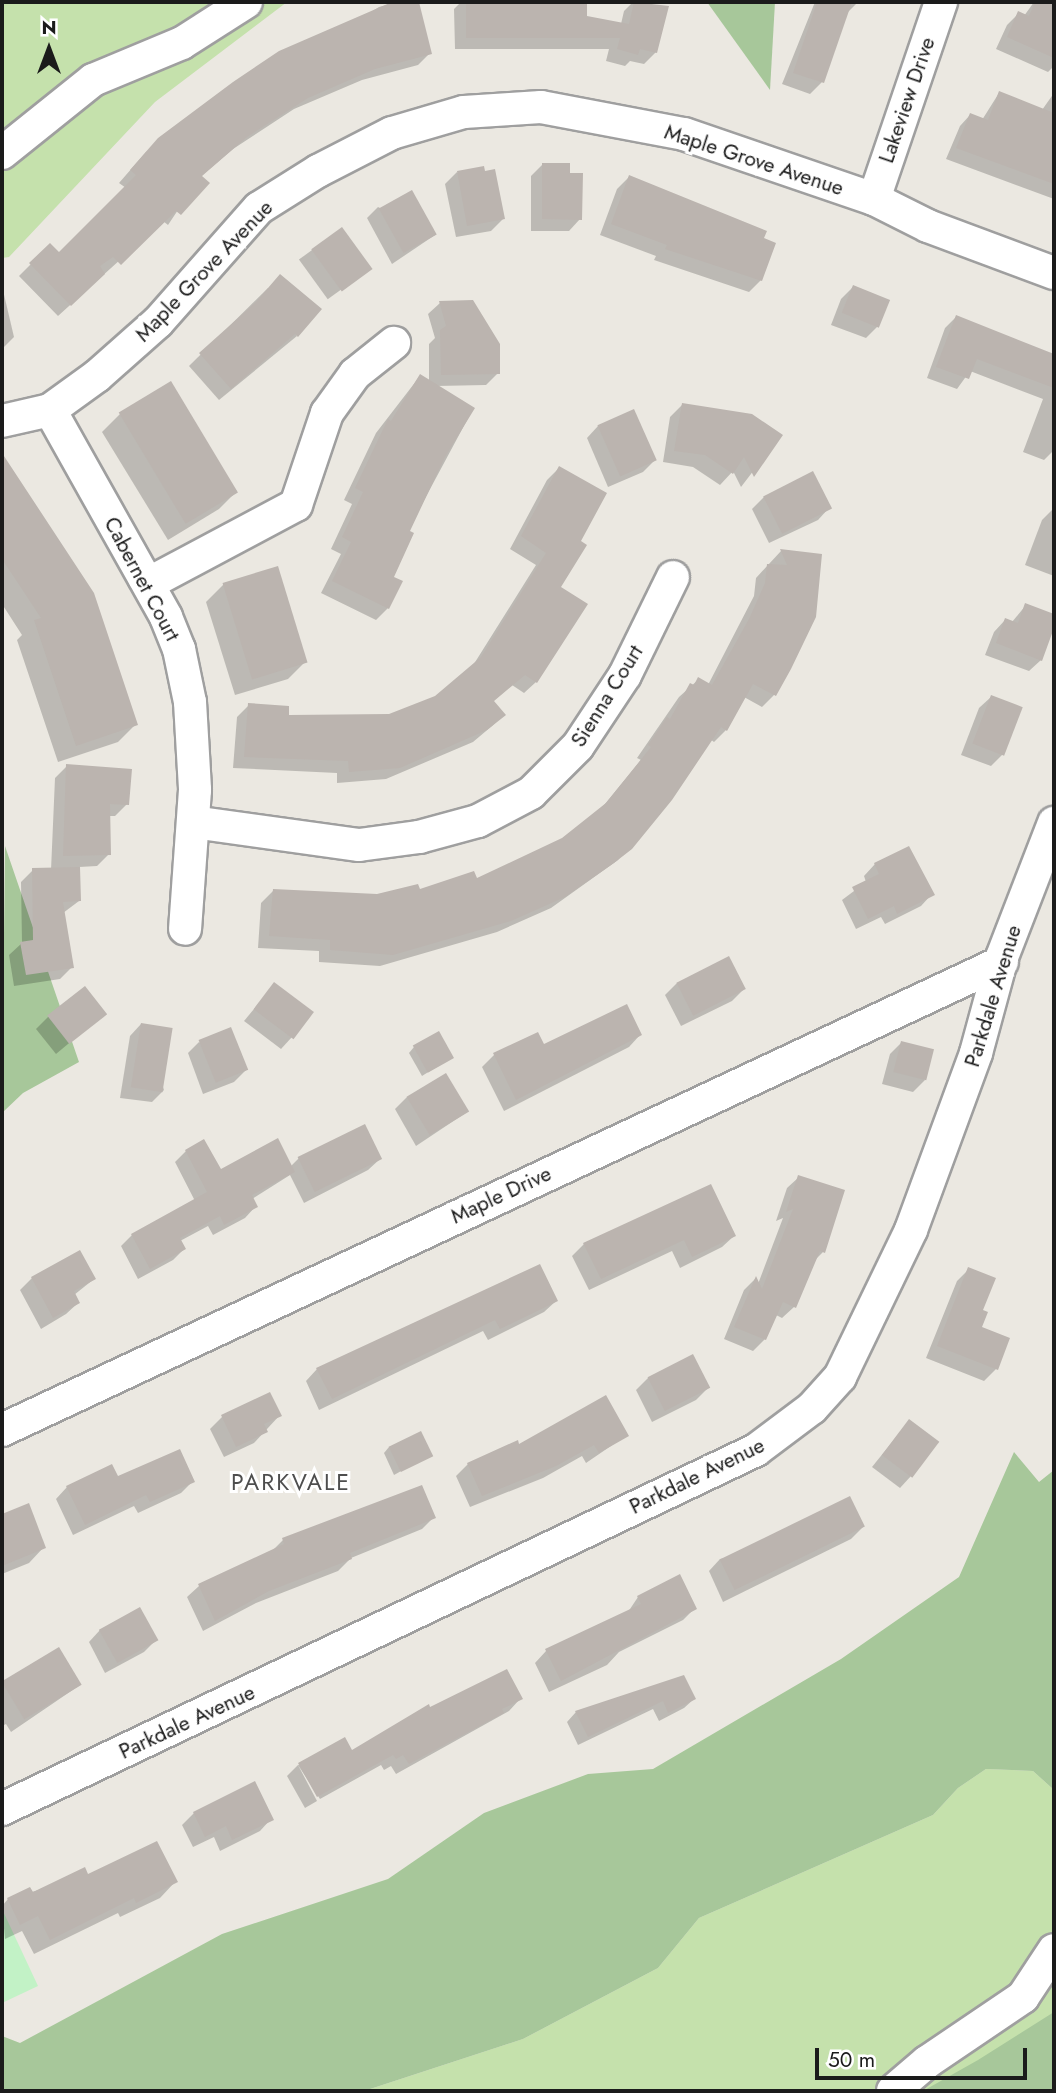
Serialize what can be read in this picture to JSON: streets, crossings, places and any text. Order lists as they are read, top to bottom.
{
  "streets": {
    "street": [
      "Lakeview Drive",
      "Maple Grove Avenue",
      "Cabernet Court",
      "Sienna Court",
      "Parkdale Avenue",
      "Maple Drive"
    ]
  },
  "crossings": [
    ["Lakeview Drive", "Maple Grove Avenue"],
    ["Maple Grove Avenue", "Cabernet Court"],
    ["Cabernet Court", "Sienna Court"],
    ["Parkdale Avenue", "Maple Drive"]
  ],
  "districts": ["PARKVALE"],
  "scale_bar": "50 m",
  "north": "top"
}
